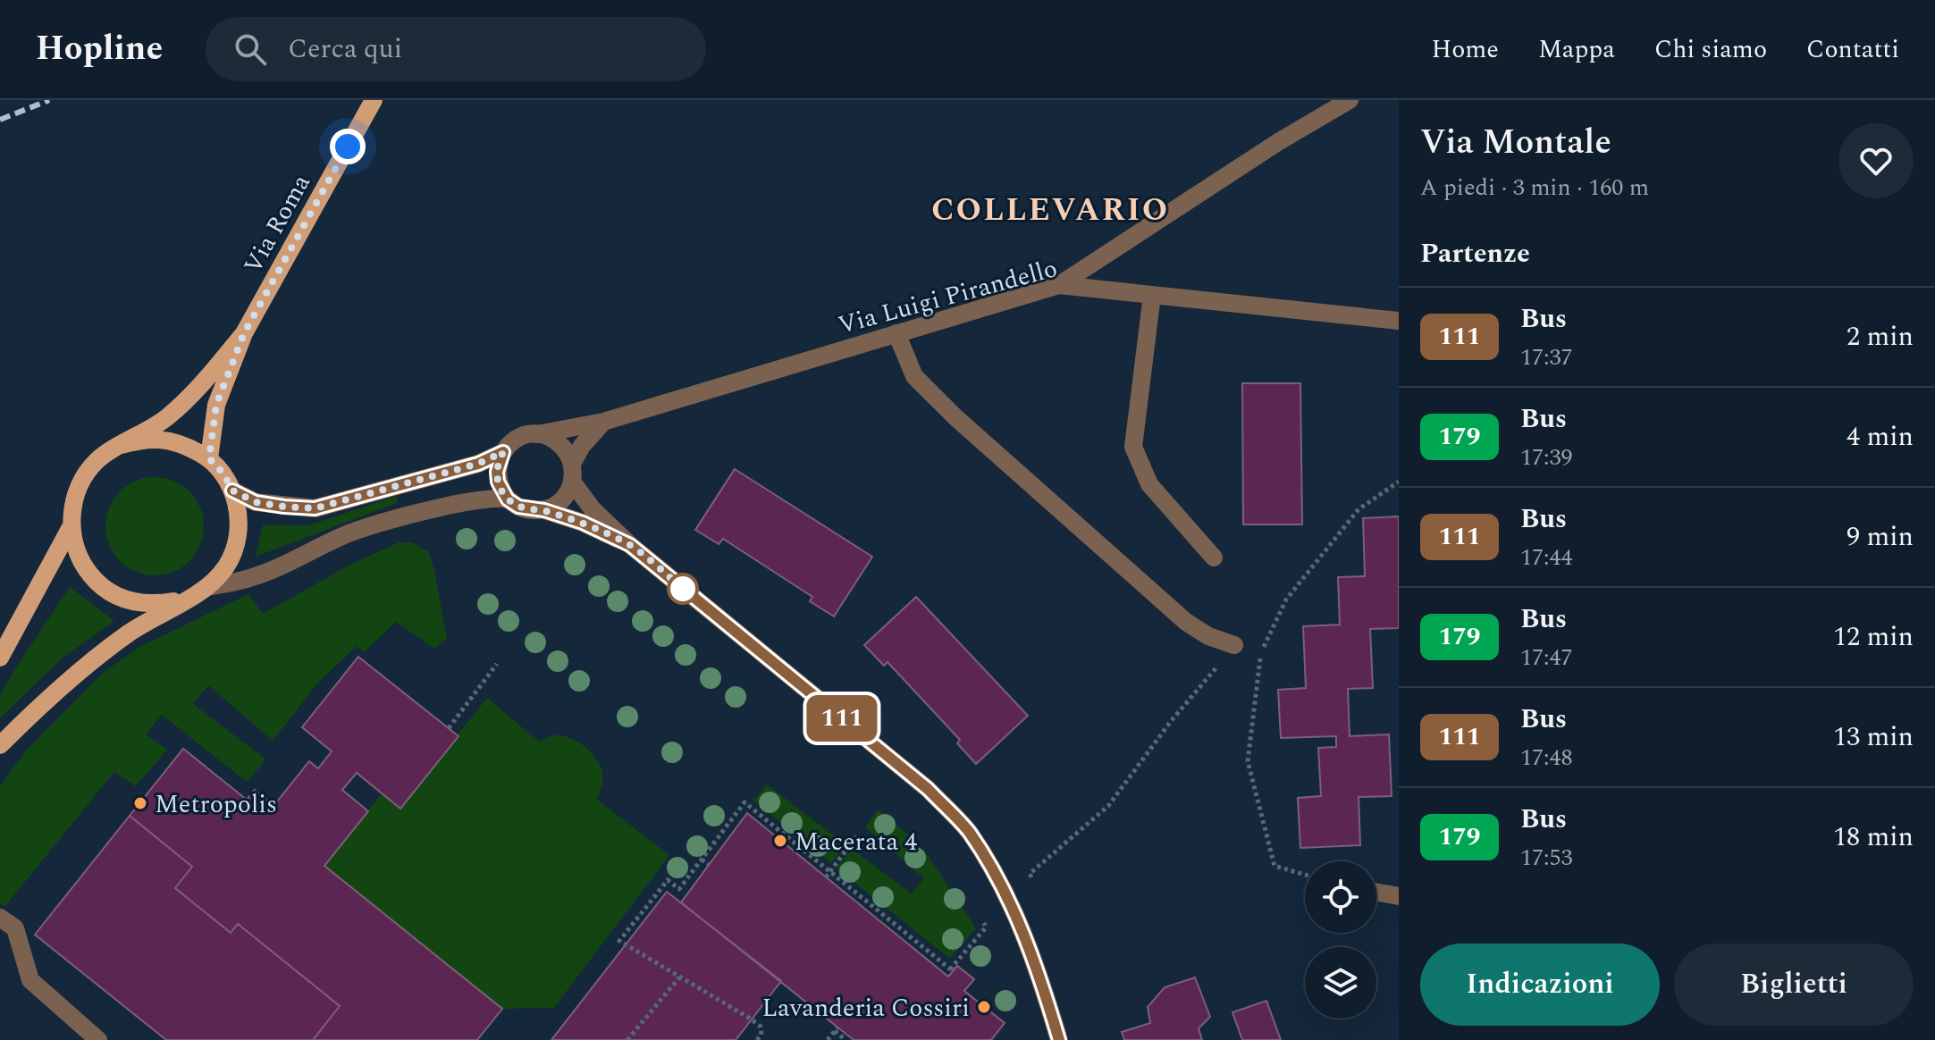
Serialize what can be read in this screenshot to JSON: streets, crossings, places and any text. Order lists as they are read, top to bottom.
{
  "streets": {
    "main road": ["Via Roma"],
    "street": ["Via Luigi Pirandello"]
  },
  "districts": ["COLLEVARIO"],
  "places": ["Metropolis", "Macerata 4", "Lavanderia Cossiri"],
  "lines": ["bus line 111"],
  "page": {
    "header": "Hopline",
    "search": "Cerca qui",
    "nav": [
      "Home",
      "Mappa",
      "Chi siamo",
      "Contatti"
    ],
    "on_map": "111",
    "heading": [
      ["Via Montale", "A piedi · 3 min · 160 m"],
      "Partenze"
    ],
    "list": [
      {
        "mark": "111",
        "name": "Bus",
        "note": "17:37",
        "value": "2 min"
      },
      {
        "mark": "179",
        "name": "Bus",
        "note": "17:39",
        "value": "4 min"
      },
      {
        "mark": "111",
        "name": "Bus",
        "note": "17:44",
        "value": "9 min"
      },
      {
        "mark": "179",
        "name": "Bus",
        "note": "17:47",
        "value": "12 min"
      },
      {
        "mark": "111",
        "name": "Bus",
        "note": "17:48",
        "value": "13 min"
      },
      {
        "mark": "179",
        "name": "Bus",
        "note": "17:53",
        "value": "18 min"
      }
    ],
    "buttons": ["Indicazioni", "Biglietti"]
  }
}
